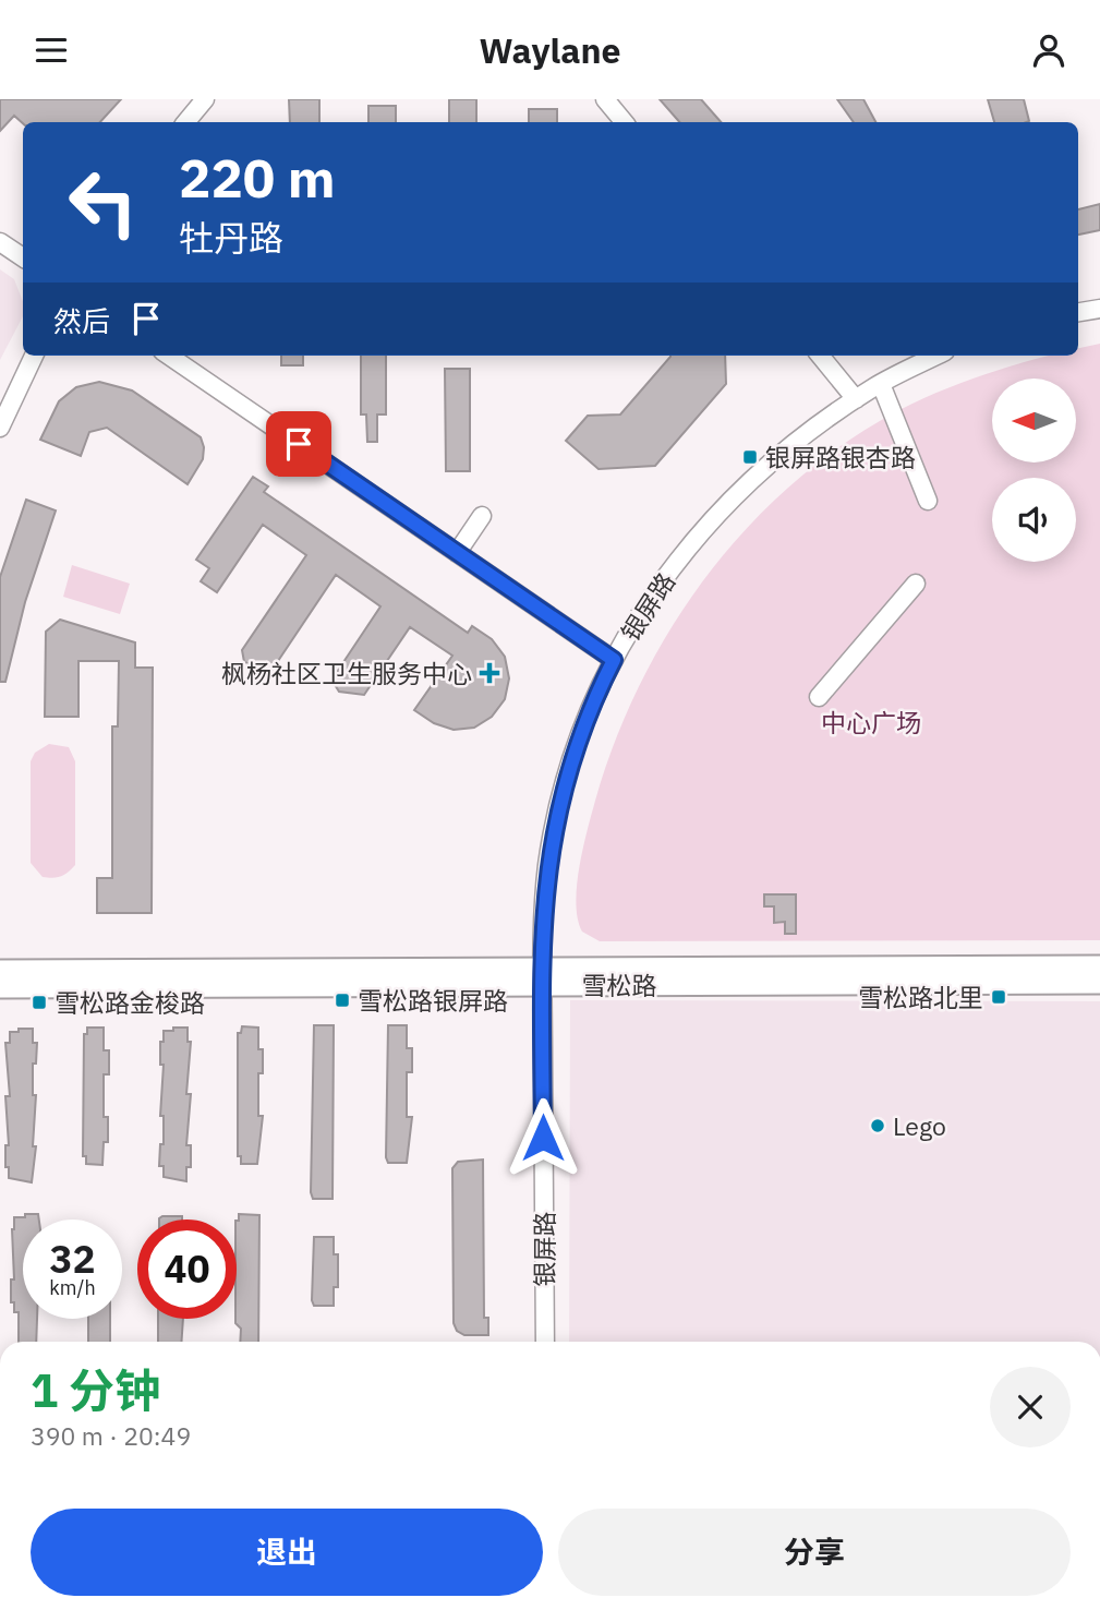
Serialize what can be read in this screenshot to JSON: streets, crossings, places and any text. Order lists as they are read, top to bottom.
{
  "streets": {
    "main road": ["雪松路"],
    "street": ["银屏路"]
  },
  "crossings": [
    ["银屏路", "雪松路"]
  ],
  "parks": ["中心广场"],
  "places": {
    "transit": [
      "银屏路银杏路",
      "雪松路北里",
      "雪松路银屏路",
      "雪松路金梭路"
    ],
    "health": ["枫杨社区卫生服务中心"],
    "other": ["Lego"]
  },
  "north": "left",
  "page": {
    "header": "Waylane",
    "turn": ["220 m", "牡丹路"],
    "then": "然后",
    "speed": "32 km/h",
    "limit": "40",
    "heading": ["1 分钟", "390 m · 20:49"],
    "buttons": ["退出", "分享"]
  }
}
